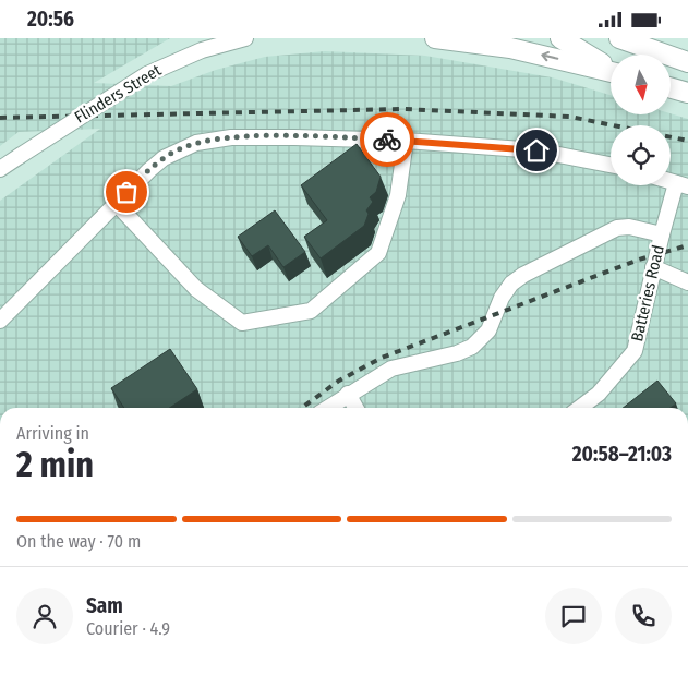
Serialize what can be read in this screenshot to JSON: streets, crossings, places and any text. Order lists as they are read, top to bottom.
{
  "streets": {
    "street": ["Flinders Street", "Batteries Road"]
  },
  "north": "bottom",
  "page": {
    "status": "20:56",
    "heading": ["2 min", "Arriving in", "20:58–21:03"],
    "panel": ["Sam", "Courier · 4.9"],
    "bar": "On the way · 70 m"
  }
}
